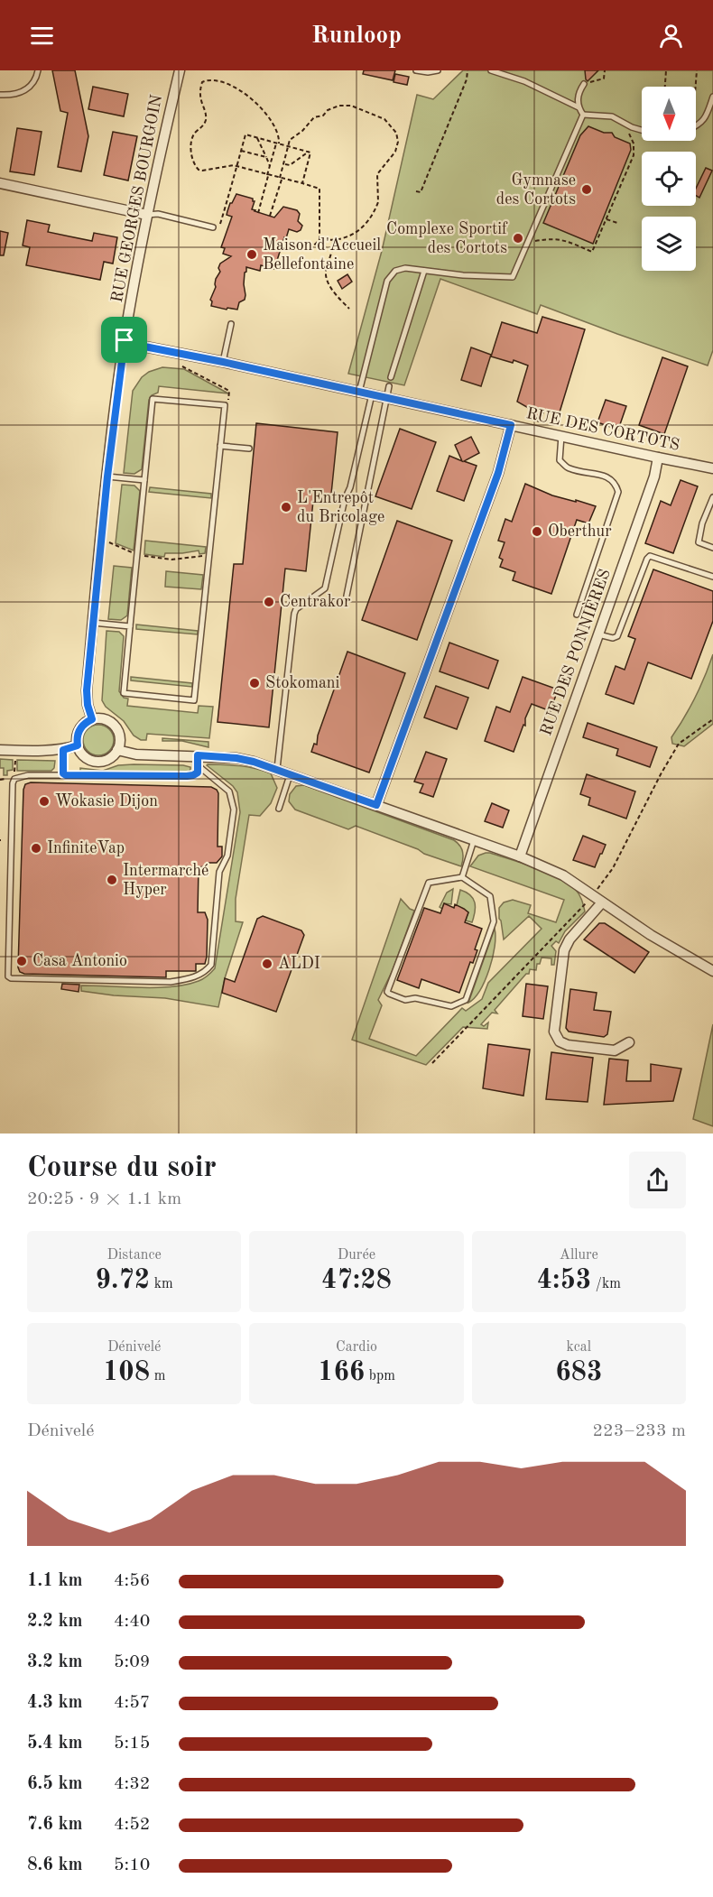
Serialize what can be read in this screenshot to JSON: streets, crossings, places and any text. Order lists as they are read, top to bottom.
{
  "streets": {
    "street": ["RUE GEORGES BOURGOIN", "RUE DES CORTOTS", "RUE DES PONNIÈRES"]
  },
  "crossings": [
    ["RUE GEORGES BOURGOIN", "RUE DES CORTOTS"],
    ["RUE DES CORTOTS", "RUE DES PONNIÈRES"]
  ],
  "places": [
    "Gymnase des Cortots",
    "Complexe Sportif des Cortots",
    "Maison d'Accueil Bellefontaine",
    "L'Entrepôt du Bricolage",
    "Oberthur",
    "Centrakor",
    "Stokomani",
    "Wokasie Dijon",
    "InfiniteVap",
    "Intermarché Hyper",
    "Casa Antonio",
    "ALDI"
  ],
  "north": "bottom",
  "page": {
    "header": "Runloop",
    "heading": ["Course du soir", "20:25 · 9 × 1.1 km"],
    "stats": [
      ["Distance", "9.72 km"],
      ["Durée", "47:28"],
      ["Allure", "4:53 /km"],
      ["Dénivelé", "108 m"],
      ["Cardio", "166 bpm"],
      ["kcal", "683"]
    ],
    "chart": ["Dénivelé", "223–233 m"],
    "list": [
      {
        "name": "1.1 km",
        "note": "4:56"
      },
      {
        "name": "2.2 km",
        "note": "4:40"
      },
      {
        "name": "3.2 km",
        "note": "5:09"
      },
      {
        "name": "4.3 km",
        "note": "4:57"
      },
      {
        "name": "5.4 km",
        "note": "5:15"
      },
      {
        "name": "6.5 km",
        "note": "4:32"
      },
      {
        "name": "7.6 km",
        "note": "4:52"
      },
      {
        "name": "8.6 km",
        "note": "5:10"
      }
    ]
  }
}
